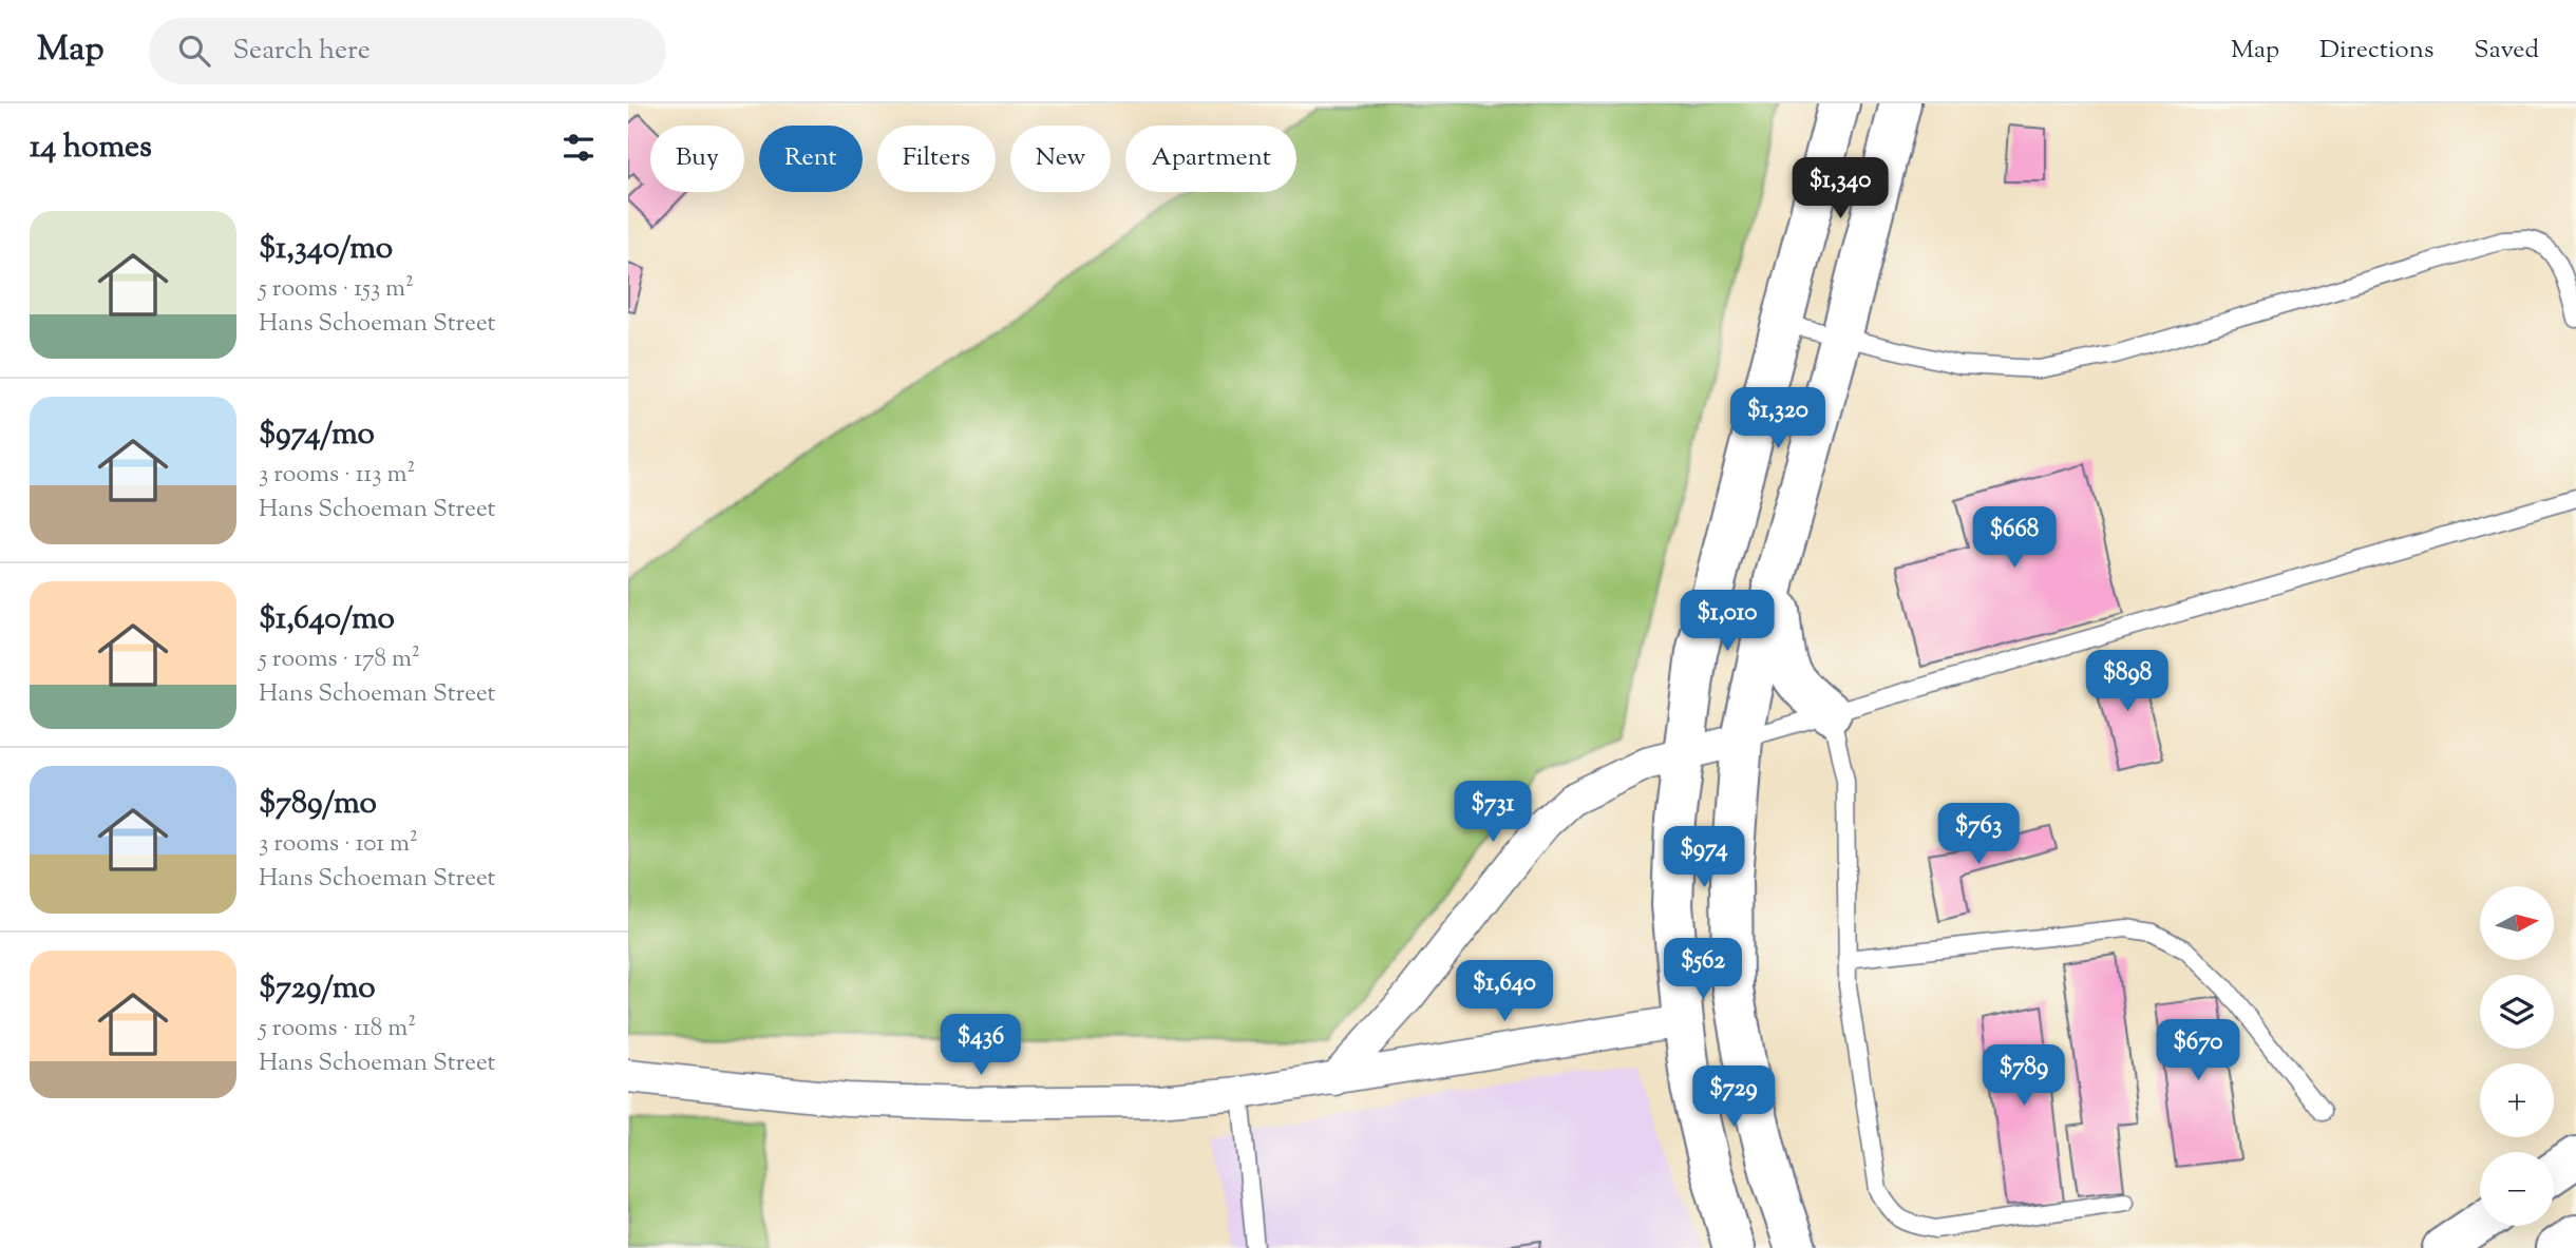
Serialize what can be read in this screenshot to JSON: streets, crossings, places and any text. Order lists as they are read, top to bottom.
{
  "north": "right",
  "page": {
    "header": "Map",
    "search": "Search here",
    "nav": ["Map", "Directions", "Saved"],
    "heading": "14 homes",
    "chip": [
      "Buy",
      "Rent",
      "Filters",
      "New",
      "Apartment"
    ],
    "price": [
      "$1,340",
      "$1,320",
      "$668",
      "$1,010",
      "$898",
      "$731",
      "$763",
      "$974",
      "$562",
      "$1,640",
      "$436",
      "$670",
      "$789",
      "$729"
    ],
    "list": [
      {
        "name": "$1,340/mo",
        "note": "5 rooms · 153 m² · Hans Schoeman Street"
      },
      {
        "name": "$974/mo",
        "note": "3 rooms · 113 m² · Hans Schoeman Street"
      },
      {
        "name": "$1,640/mo",
        "note": "5 rooms · 178 m² · Hans Schoeman Street"
      },
      {
        "name": "$789/mo",
        "note": "3 rooms · 101 m² · Hans Schoeman Street"
      },
      {
        "name": "$729/mo",
        "note": "5 rooms · 118 m² · Hans Schoeman Street"
      }
    ],
    "map_buttons": ["+", "−"]
  }
}
